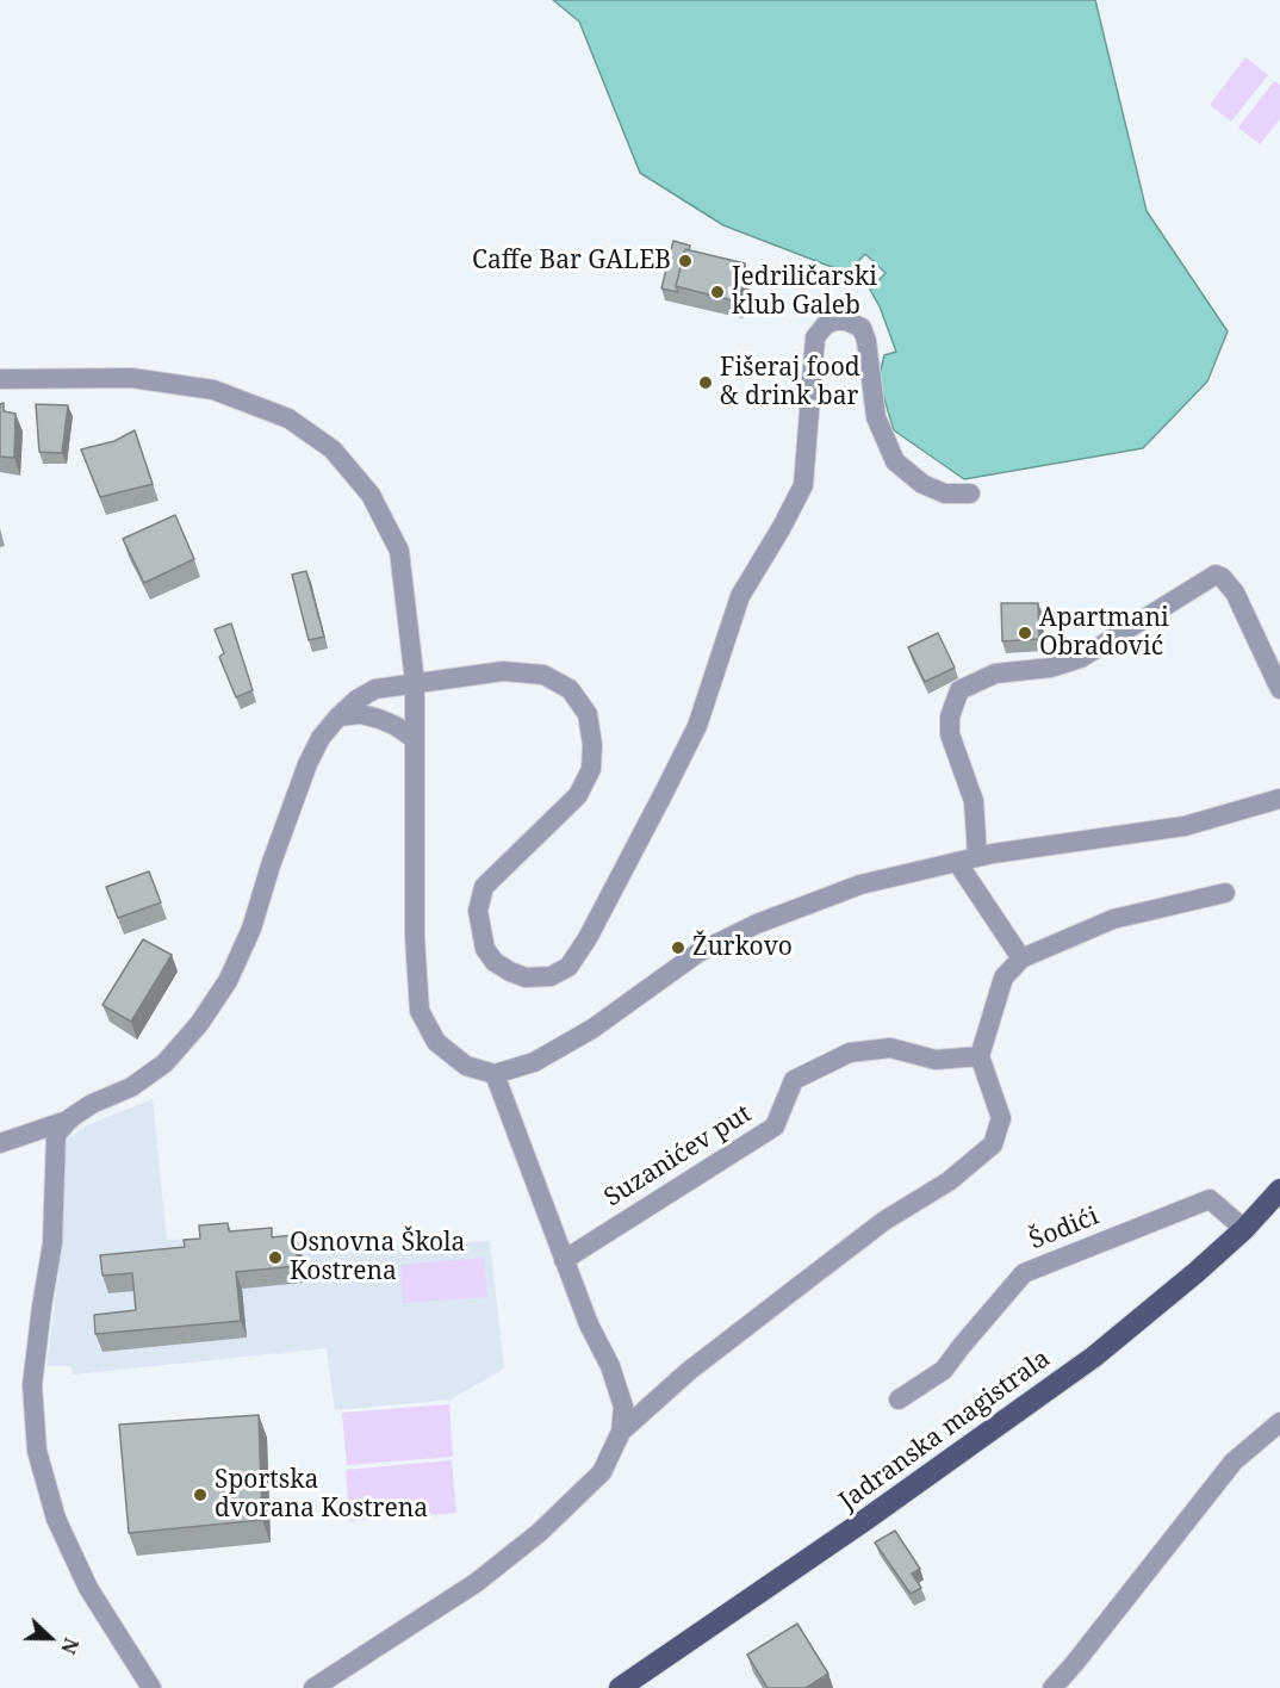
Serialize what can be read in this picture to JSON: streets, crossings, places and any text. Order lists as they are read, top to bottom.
{
  "streets": {
    "main road": ["Jadranska magistrala"],
    "street": ["Suzanićev put", "Šodići"]
  },
  "crossings": [
    ["Šodići", "Jadranska magistrala"]
  ],
  "places": [
    "Caffe Bar GALEB",
    "Jedriličarski klub Galeb",
    "Fišeraj food & drink bar",
    "Apartmani Obradović",
    "Žurkovo",
    "Osnovna Škola Kostrena",
    "Sportska dvorana Kostrena"
  ],
  "north": "right"
}
